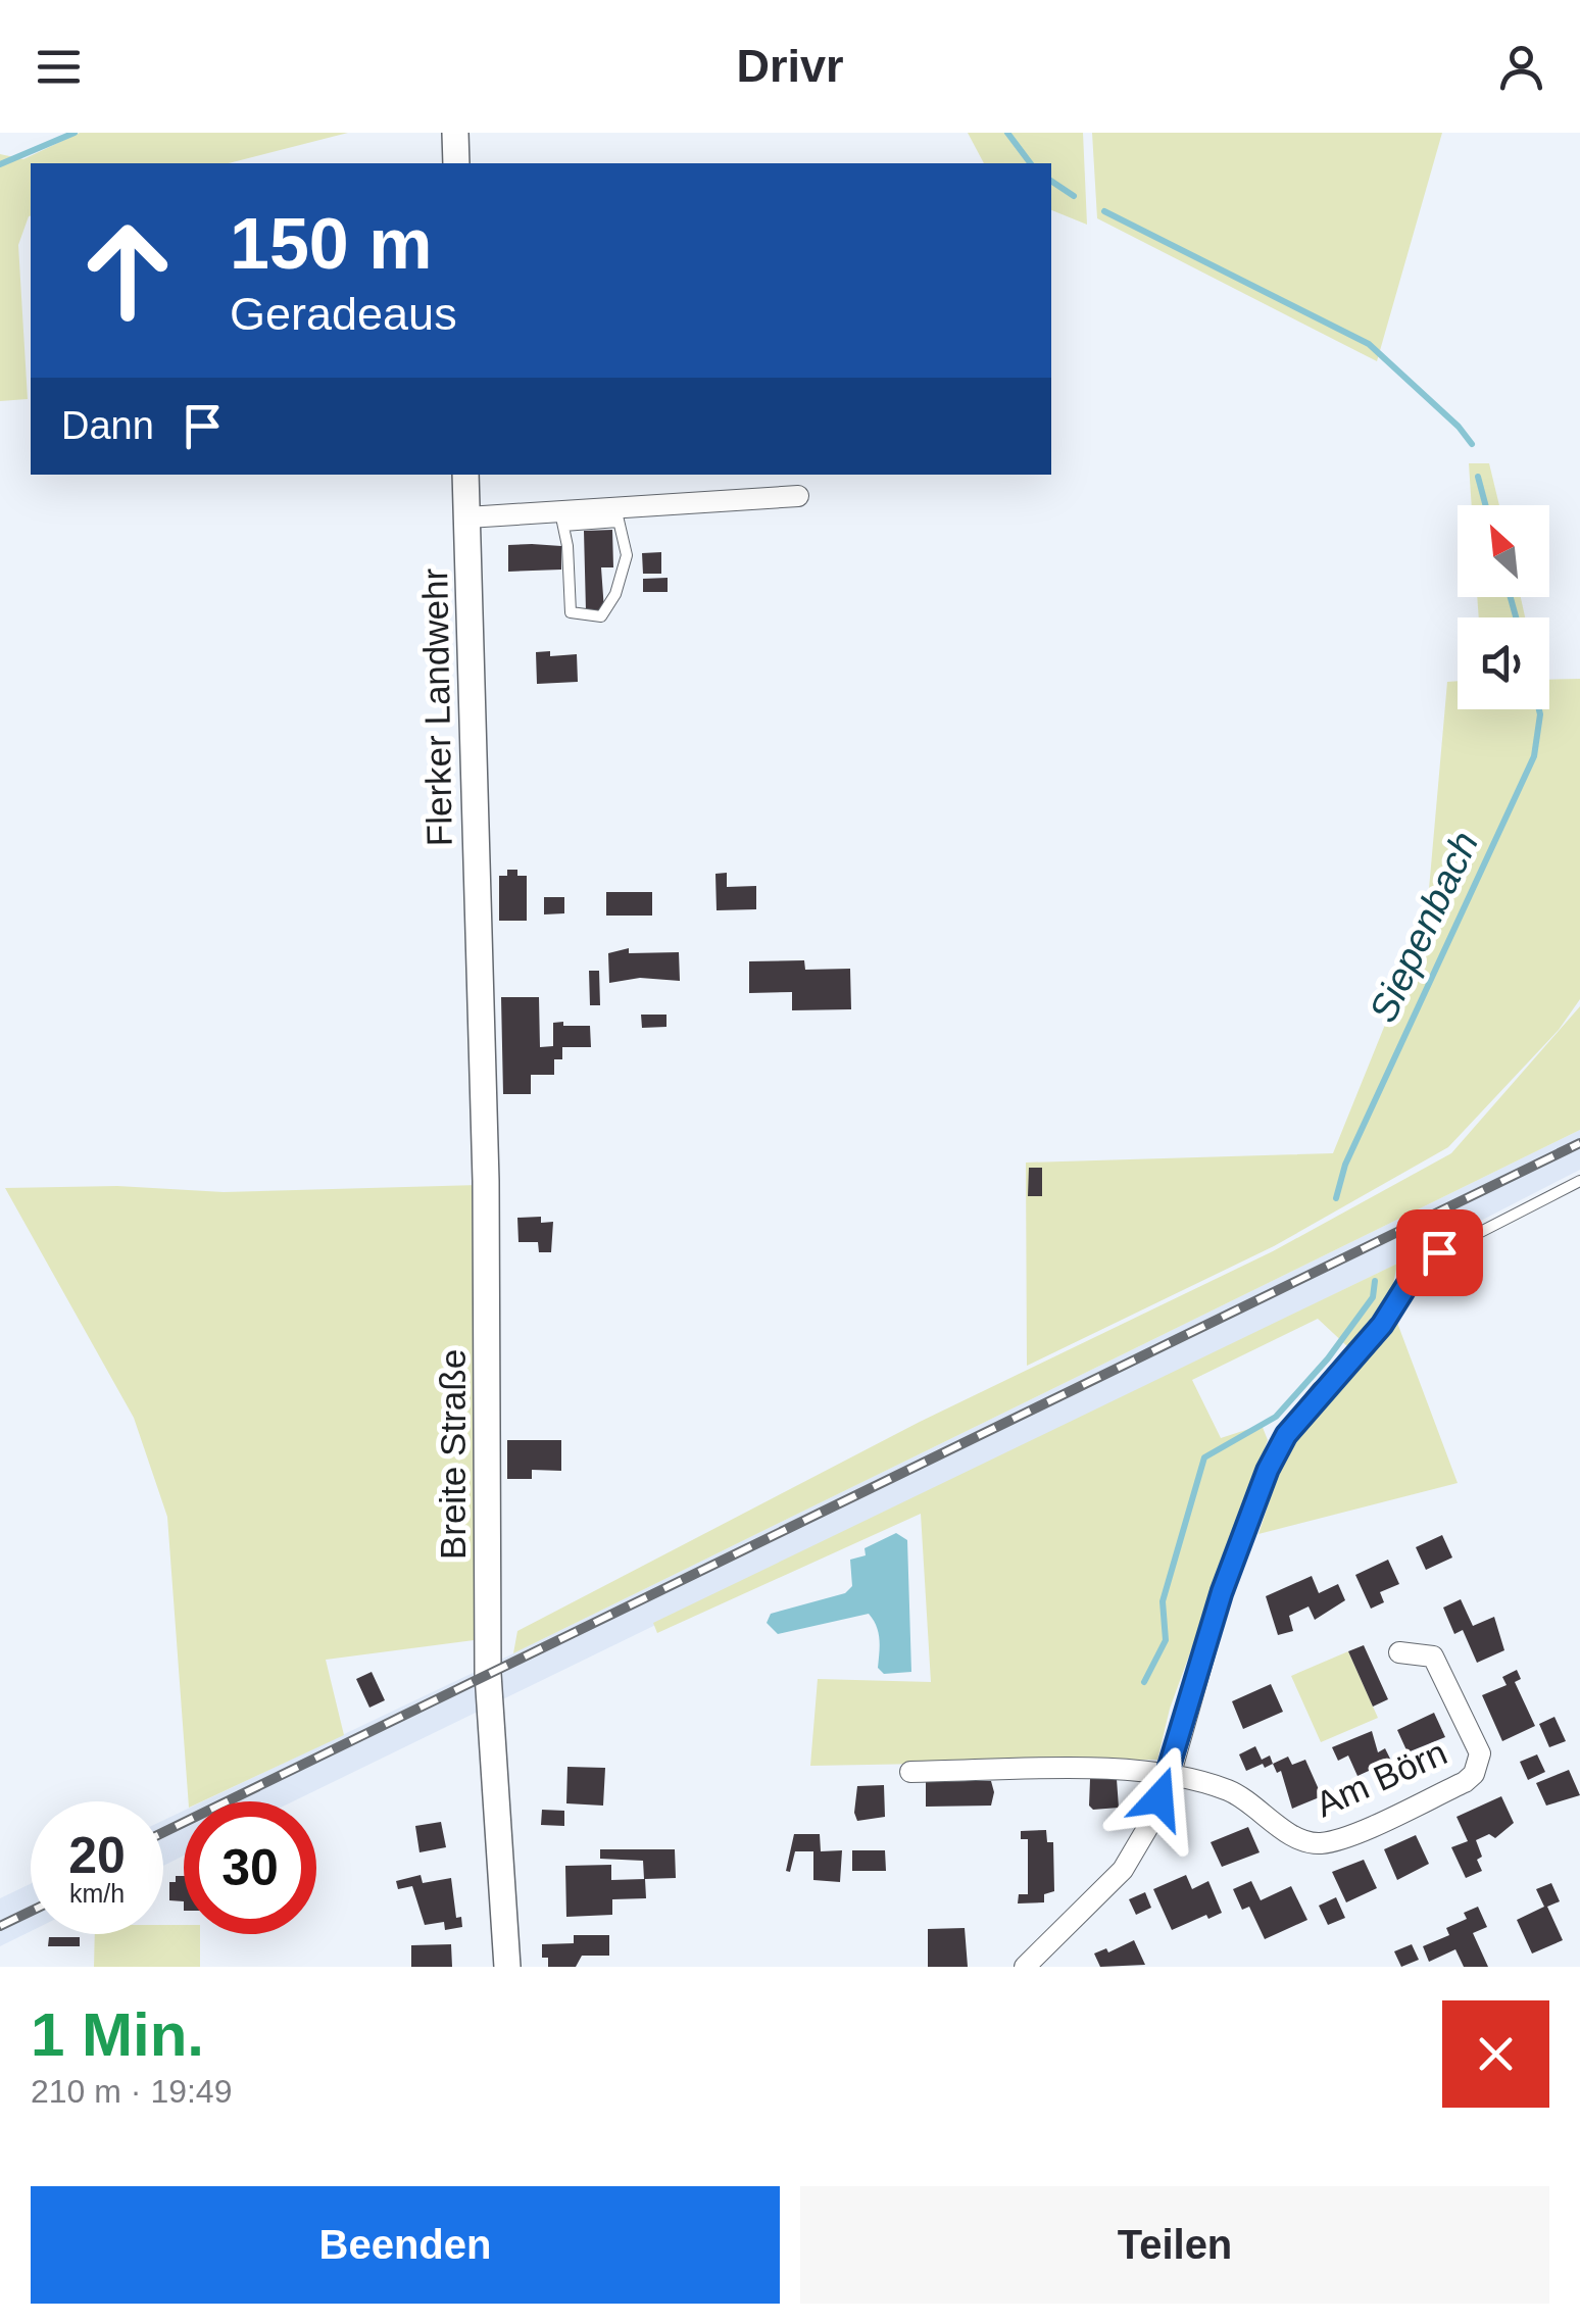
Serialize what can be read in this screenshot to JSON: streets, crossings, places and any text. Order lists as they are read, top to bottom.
{
  "streets": {
    "street": ["Flerker Landwehr", "Breite Straße", "Am Börn"]
  },
  "crossings": [
    ["Flerker Landwehr", "Breite Straße"]
  ],
  "water": ["Siepenbach"],
  "north": "top left",
  "page": {
    "header": "Drivr",
    "turn": ["150 m", "Geradeaus"],
    "then": "Dann",
    "speed": "20 km/h",
    "limit": "30",
    "heading": ["1 Min.", "210 m · 19:49"],
    "buttons": ["Beenden", "Teilen"]
  }
}
